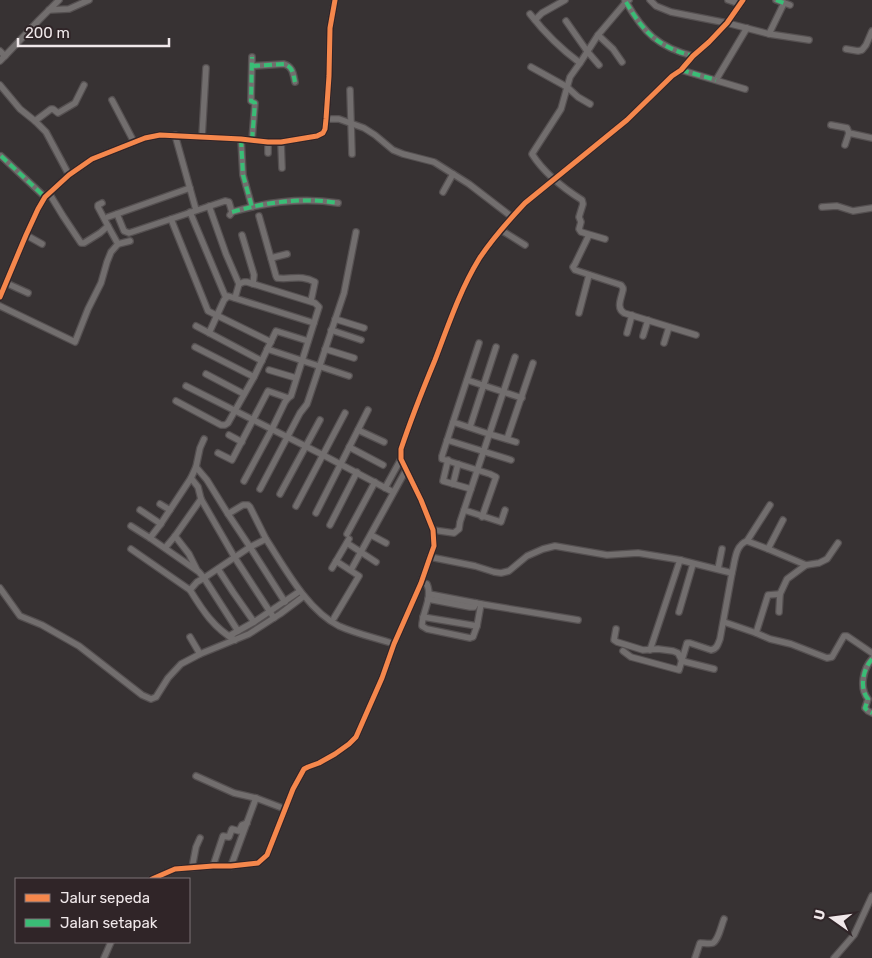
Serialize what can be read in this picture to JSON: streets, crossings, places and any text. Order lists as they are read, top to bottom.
{
  "legend": ["Jalur sepeda", "Jalan setapak"],
  "scale_bar": "200 m",
  "north": "left"
}
